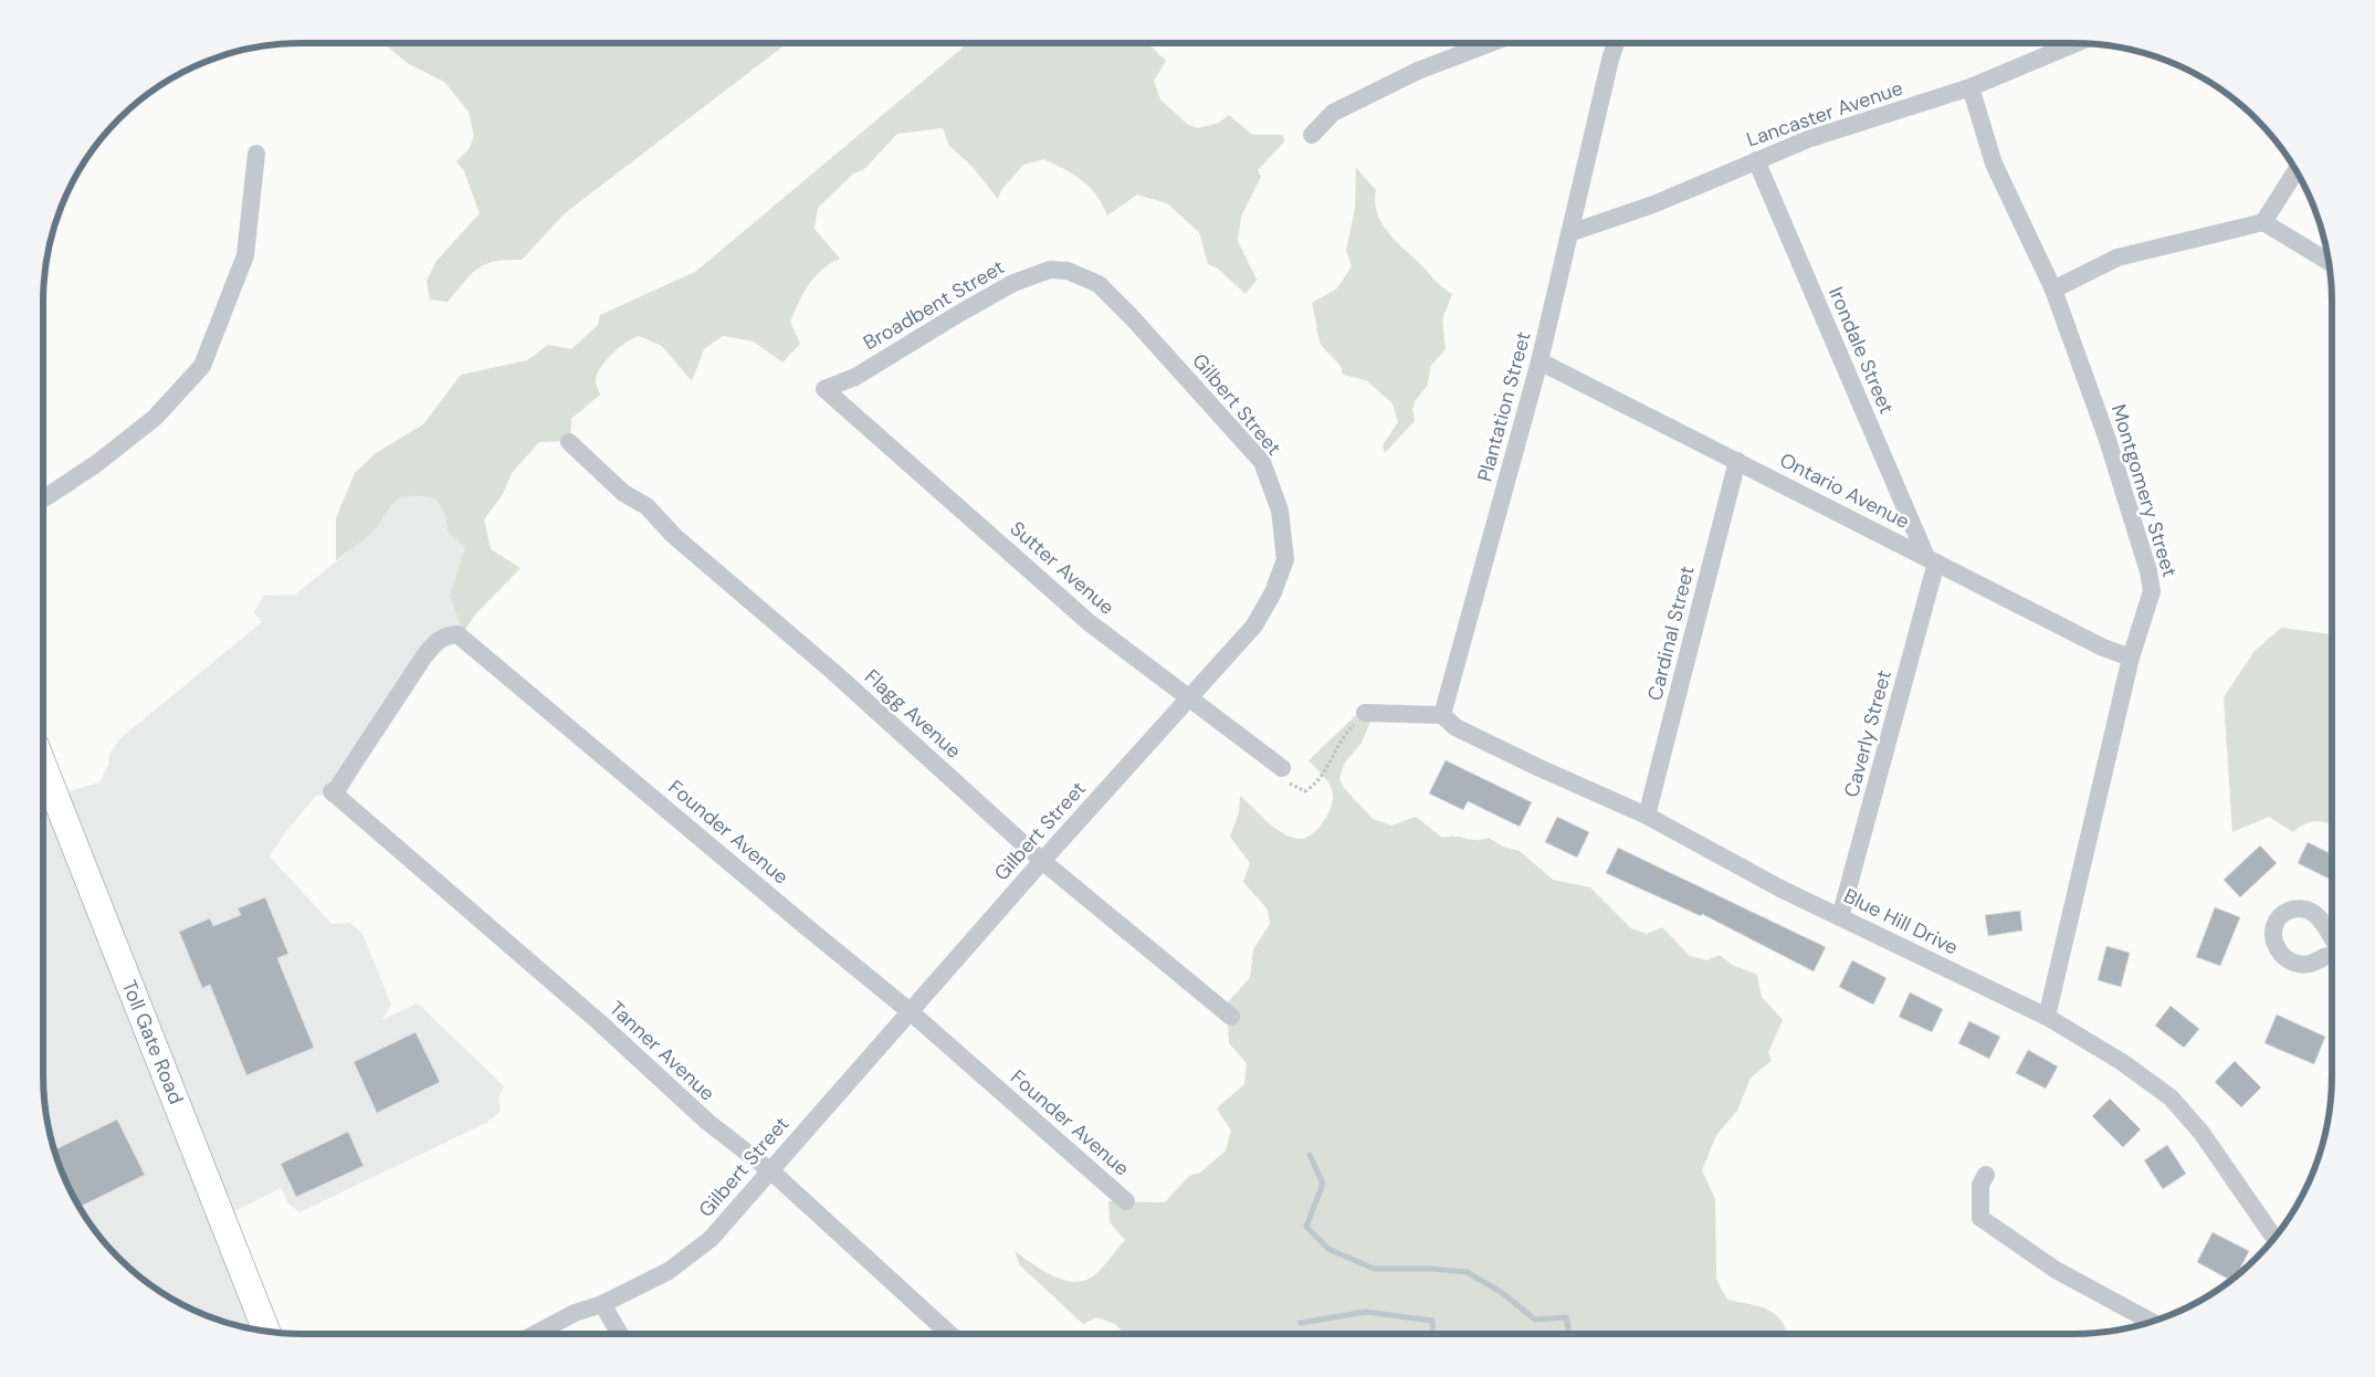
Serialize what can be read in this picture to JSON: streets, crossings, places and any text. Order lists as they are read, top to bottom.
{
  "streets": {
    "main road": ["Toll Gate Road"],
    "street": [
      "Lancaster Avenue",
      "Broadbent Street",
      "Irondale Street",
      "Gilbert Street",
      "Plantation Street",
      "Ontario Avenue",
      "Montgomery Street",
      "Sutter Avenue",
      "Cardinal Street",
      "Flagg Avenue",
      "Caverly Street",
      "Founder Avenue",
      "Blue Hill Drive",
      "Tanner Avenue"
    ]
  },
  "crossings": [
    ["Lancaster Avenue", "Irondale Street"],
    ["Lancaster Avenue", "Plantation Street"],
    ["Lancaster Avenue", "Montgomery Street"],
    ["Broadbent Street", "Gilbert Street"],
    ["Broadbent Street", "Sutter Avenue"],
    ["Irondale Street", "Ontario Avenue"],
    ["Irondale Street", "Caverly Street"],
    ["Gilbert Street", "Sutter Avenue"],
    ["Gilbert Street", "Flagg Avenue"],
    ["Gilbert Street", "Founder Avenue"],
    ["Gilbert Street", "Tanner Avenue"],
    ["Plantation Street", "Ontario Avenue"],
    ["Plantation Street", "Blue Hill Drive"],
    ["Ontario Avenue", "Montgomery Street"],
    ["Ontario Avenue", "Cardinal Street"],
    ["Ontario Avenue", "Caverly Street"],
    ["Montgomery Street", "Blue Hill Drive"],
    ["Cardinal Street", "Blue Hill Drive"],
    ["Caverly Street", "Blue Hill Drive"],
    ["Founder Avenue", "Tanner Avenue"]
  ]
}
